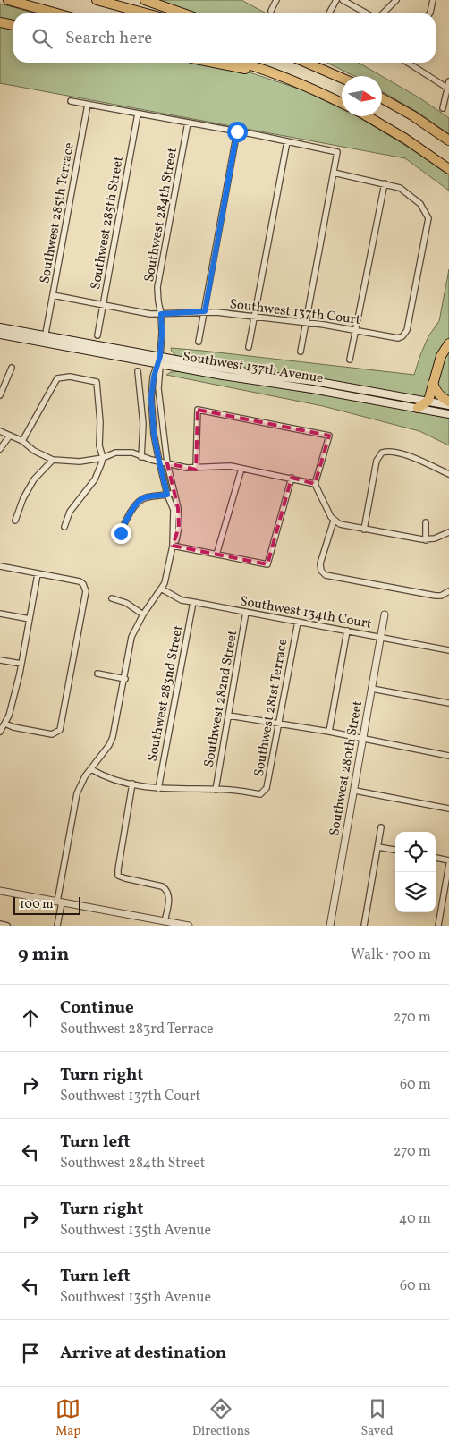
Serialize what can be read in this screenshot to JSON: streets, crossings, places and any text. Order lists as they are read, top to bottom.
{
  "streets": {
    "main road": ["Southwest 137th Avenue"],
    "street": [
      "Southwest 285th Terrace",
      "Southwest 284th Street",
      "Southwest 285th Street",
      "Southwest 137th Court",
      "Southwest 134th Court",
      "Southwest 283nd Street",
      "Southwest 282nd Street",
      "Southwest 281st Terrace",
      "Southwest 280th Street"
    ]
  },
  "crossings": [
    ["Southwest 285th Terrace", "Southwest 137th Court"],
    ["Southwest 285th Terrace", "Southwest 137th Avenue"],
    ["Southwest 284th Street", "Southwest 137th Court"],
    ["Southwest 284th Street", "Southwest 137th Avenue"],
    ["Southwest 284th Street", "Southwest 134th Court"],
    ["Southwest 285th Street", "Southwest 137th Court"],
    ["Southwest 134th Court", "Southwest 283nd Street"],
    ["Southwest 134th Court", "Southwest 282nd Street"],
    ["Southwest 134th Court", "Southwest 281st Terrace"],
    ["Southwest 134th Court", "Southwest 280th Street"],
    ["Southwest 282nd Street", "Southwest 281st Terrace"]
  ],
  "scale_bar": "100 m",
  "north": "right",
  "page": {
    "search": "Search here",
    "scale": "100 m",
    "heading": ["9 min", "Walk · 700 m"],
    "list": [
      ["Continue", "Southwest 283rd Terrace", "270 m"],
      ["Turn right", "Southwest 137th Court", "60 m"],
      ["Turn left", "Southwest 284th Street", "270 m"],
      ["Turn right", "Southwest 135th Avenue", "40 m"],
      ["Turn left", "Southwest 135th Avenue", "60 m"],
      "Arrive at destination"
    ],
    "nav": ["Map", "Directions", "Saved"]
  }
}
